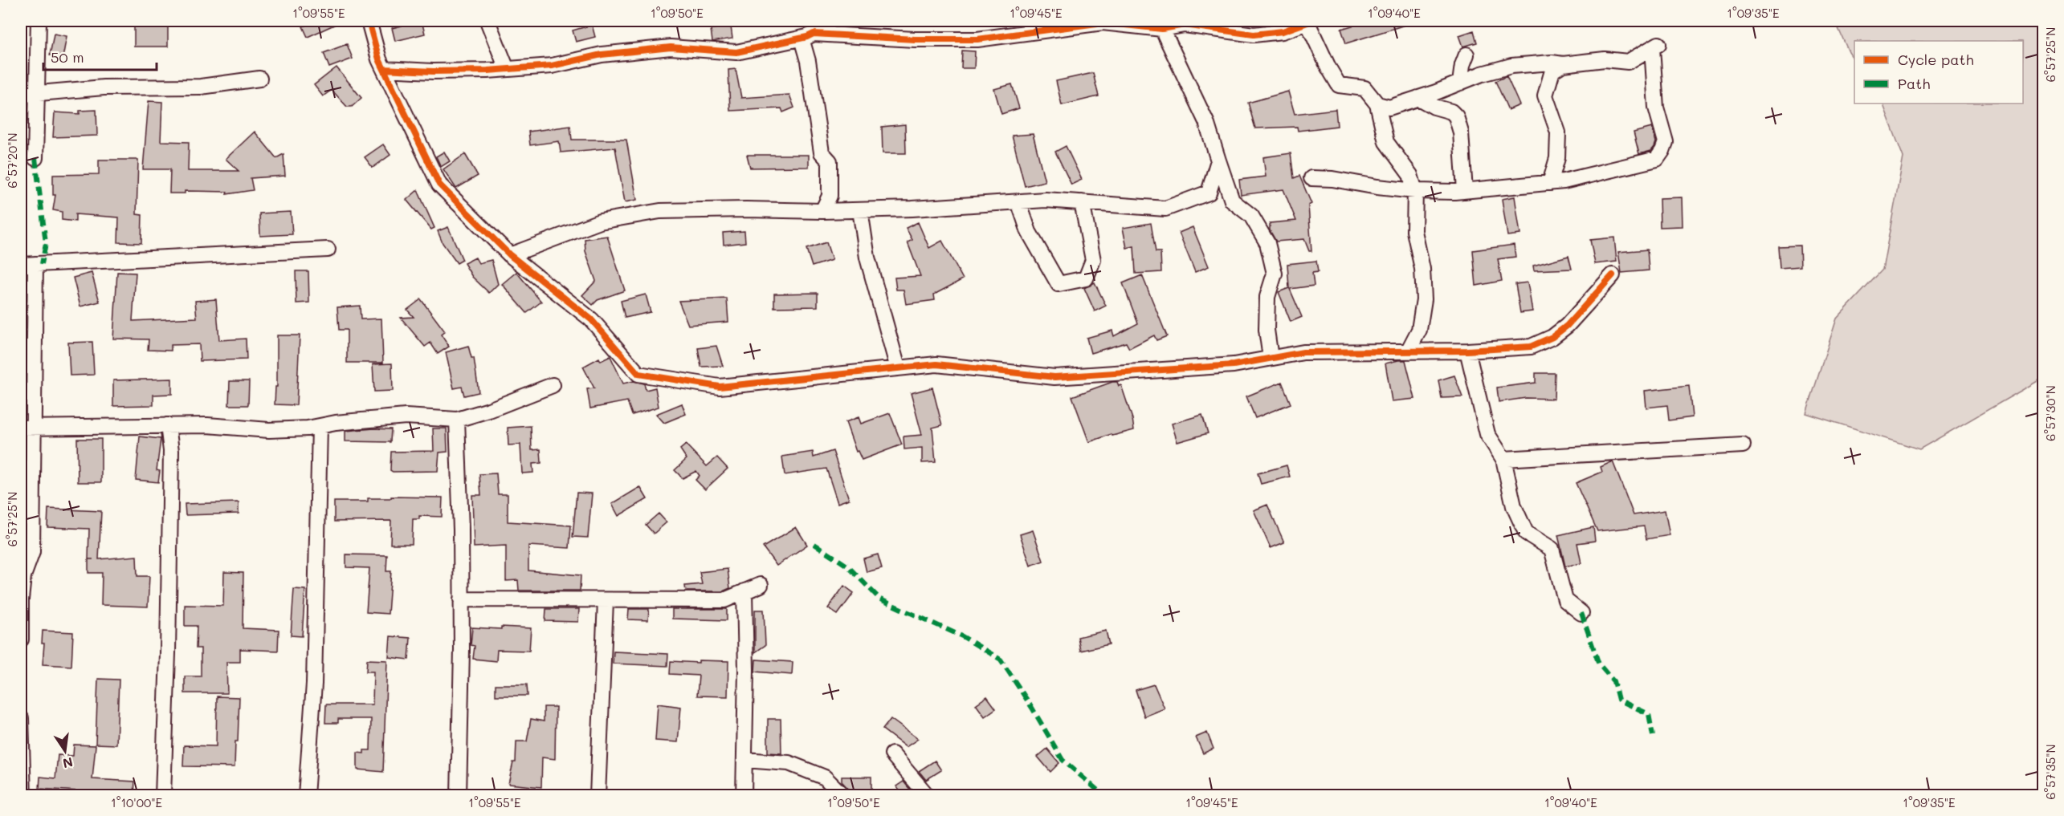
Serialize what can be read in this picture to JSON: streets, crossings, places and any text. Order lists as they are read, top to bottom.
{
  "legend": ["Cycle path", "Path"],
  "scale_bar": "50 m",
  "north": "bottom",
  "coordinates": [
    "1°09'55\"E",
    "1°09'50\"E",
    "1°09'45\"E",
    "1°09'40\"E",
    "1°09'35\"E",
    "6°57'25\"N",
    "6°57'20\"N",
    "6°57'30\"N",
    "6°57'35\"N",
    "1°10'00\"E"
  ]
}
